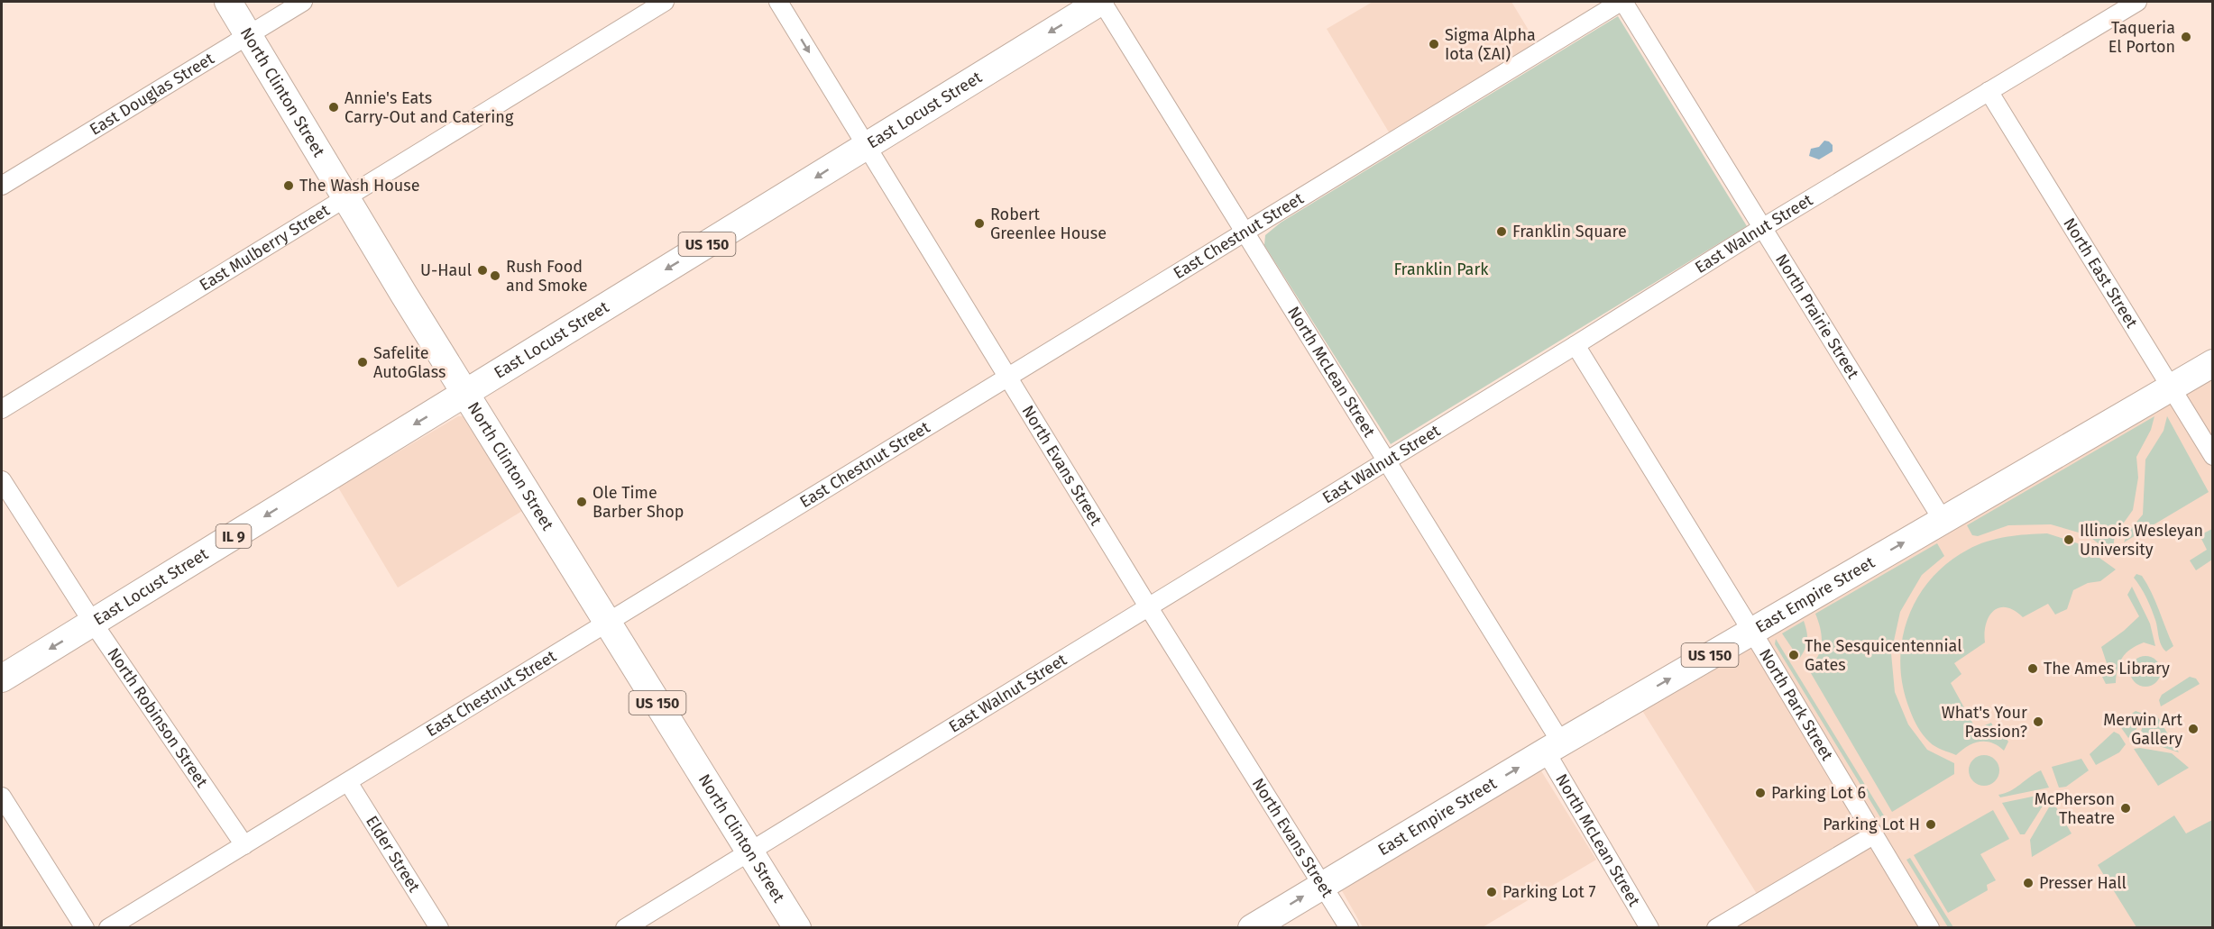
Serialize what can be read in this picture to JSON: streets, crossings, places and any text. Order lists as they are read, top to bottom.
{
  "streets": {
    "main road": [
      "North Clinton Street",
      "East Locust Street",
      "US 150",
      "IL 9",
      "East Empire Street"
    ],
    "street": [
      "East Douglas Street",
      "East Walnut Street",
      "East Chestnut Street",
      "East Mulberry Street",
      "North East Street",
      "North Prairie Street",
      "North McLean Street",
      "North Evans Street",
      "North Park Street",
      "North Robinson Street",
      "Elder Street"
    ]
  },
  "crossings": [
    ["North Clinton Street", "East Douglas Street"],
    ["North Clinton Street", "East Locust Street"],
    ["North Clinton Street", "East Walnut Street"],
    ["North Clinton Street", "East Chestnut Street"],
    ["North Clinton Street", "East Mulberry Street"],
    ["East Locust Street", "North McLean Street"],
    ["East Locust Street", "North Evans Street"],
    ["East Locust Street", "North Robinson Street"],
    ["East Walnut Street", "North East Street"],
    ["East Walnut Street", "North Prairie Street"],
    ["East Walnut Street", "North McLean Street"],
    ["East Walnut Street", "North Evans Street"],
    ["East Walnut Street", "North Park Street"],
    ["East Chestnut Street", "North Prairie Street"],
    ["East Chestnut Street", "North McLean Street"],
    ["East Chestnut Street", "North Evans Street"],
    ["East Chestnut Street", "North Robinson Street"],
    ["East Chestnut Street", "Elder Street"],
    ["North East Street", "East Empire Street"],
    ["North Prairie Street", "East Empire Street"],
    ["North McLean Street", "East Empire Street"],
    ["North Evans Street", "East Empire Street"],
    ["East Empire Street", "North Park Street"]
  ],
  "one_way": ["East Locust Street", "East Empire Street"],
  "parks": ["Franklin Park"],
  "places": [
    "Taqueria El Porton",
    "Sigma Alpha Iota (ΣΑΙ)",
    "Annie's Eats Carry-Out and Catering",
    "The Wash House",
    "Robert Greenlee House",
    "Franklin Square",
    "U-Haul",
    "Rush Food and Smoke",
    "Safelite AutoGlass",
    "Ole Time Barber Shop",
    "Illinois Wesleyan University",
    "The Sesquicentennial Gates",
    "The Ames Library",
    "What's Your Passion?",
    "Merwin Art Gallery",
    "Parking Lot 6",
    "McPherson Theatre",
    "Parking Lot H",
    "Presser Hall",
    "Parking Lot 7"
  ]
}
